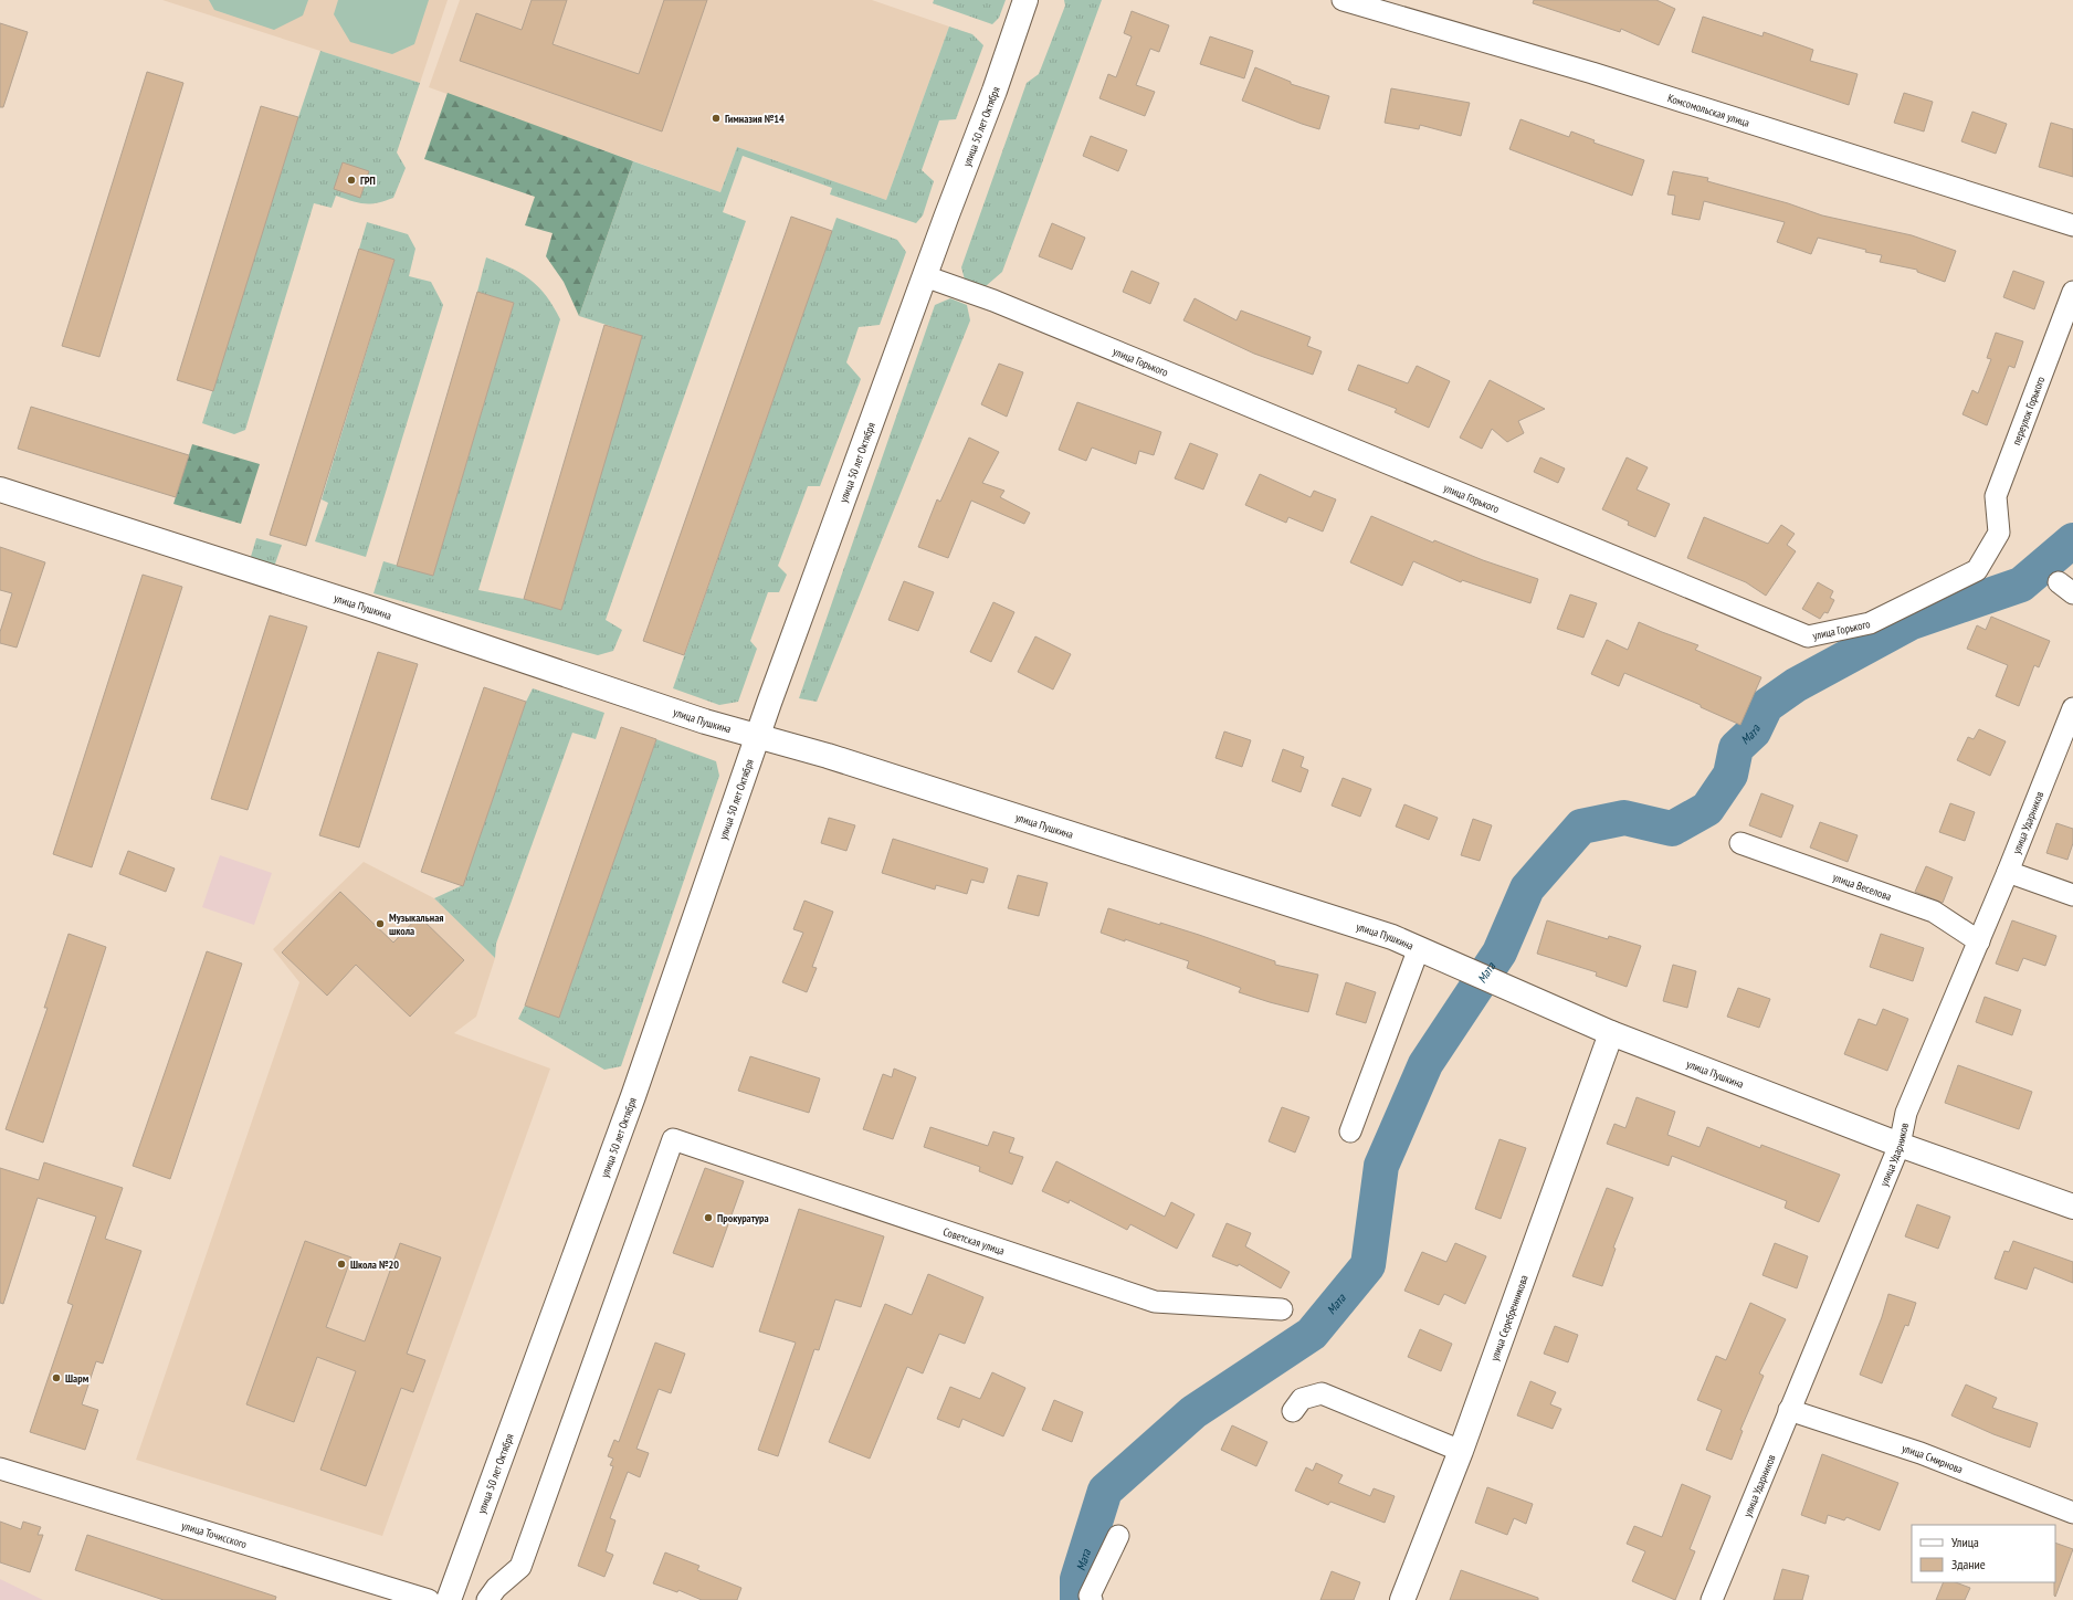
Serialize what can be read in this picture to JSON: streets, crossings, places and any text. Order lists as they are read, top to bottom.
{
  "streets": {
    "main road": ["улица 50 лет Октября", "улица Пушкина", "улица Серебренникова"],
    "street": [
      "Комсомольская улица",
      "улица Горького",
      "переулок Горького",
      "улица Ударников",
      "улица Веселова",
      "Советская улица",
      "улица Смирнова",
      "улица Точисского"
    ]
  },
  "crossings": [
    ["улица 50 лет Октября", "улица Горького"],
    ["улица 50 лет Октября", "улица Пушкина"],
    ["улица Горького", "переулок Горького"],
    ["улица Пушкина", "улица Ударников"],
    ["улица Пушкина", "улица Серебренникова"],
    ["улица Ударников", "улица Веселова"],
    ["улица Ударников", "улица Смирнова"]
  ],
  "water": ["Мата"],
  "places": [
    "Гимназия №14",
    "ГРП",
    "Музыкальная школа",
    "Прокуратура",
    "Школа №20",
    "Шарм"
  ],
  "legend": ["Улица", "Здание"]
}
